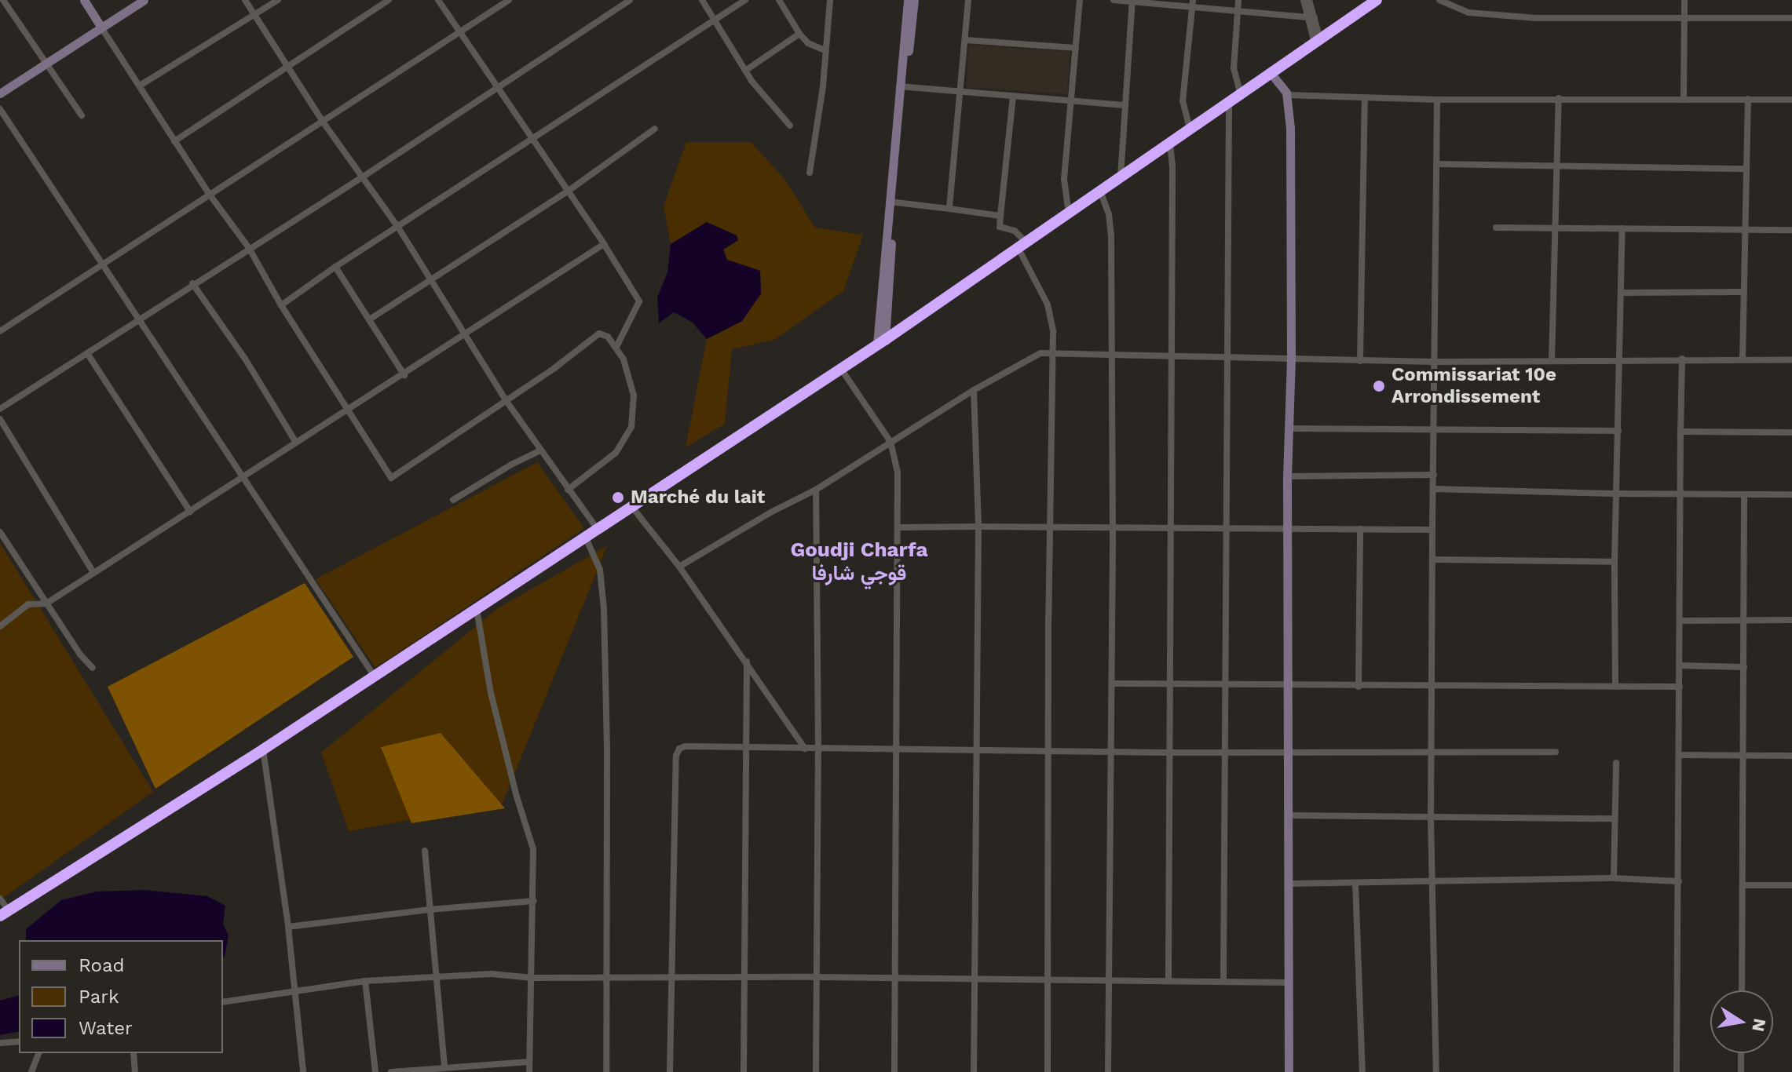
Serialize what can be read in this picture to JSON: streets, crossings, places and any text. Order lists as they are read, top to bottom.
{
  "districts": ["Goudji Charfa قوجي شارفا"],
  "places": ["Commissariat 10e Arrondissement", "Marché du lait"],
  "legend": ["Road", "Park", "Water"],
  "north": "right"
}
